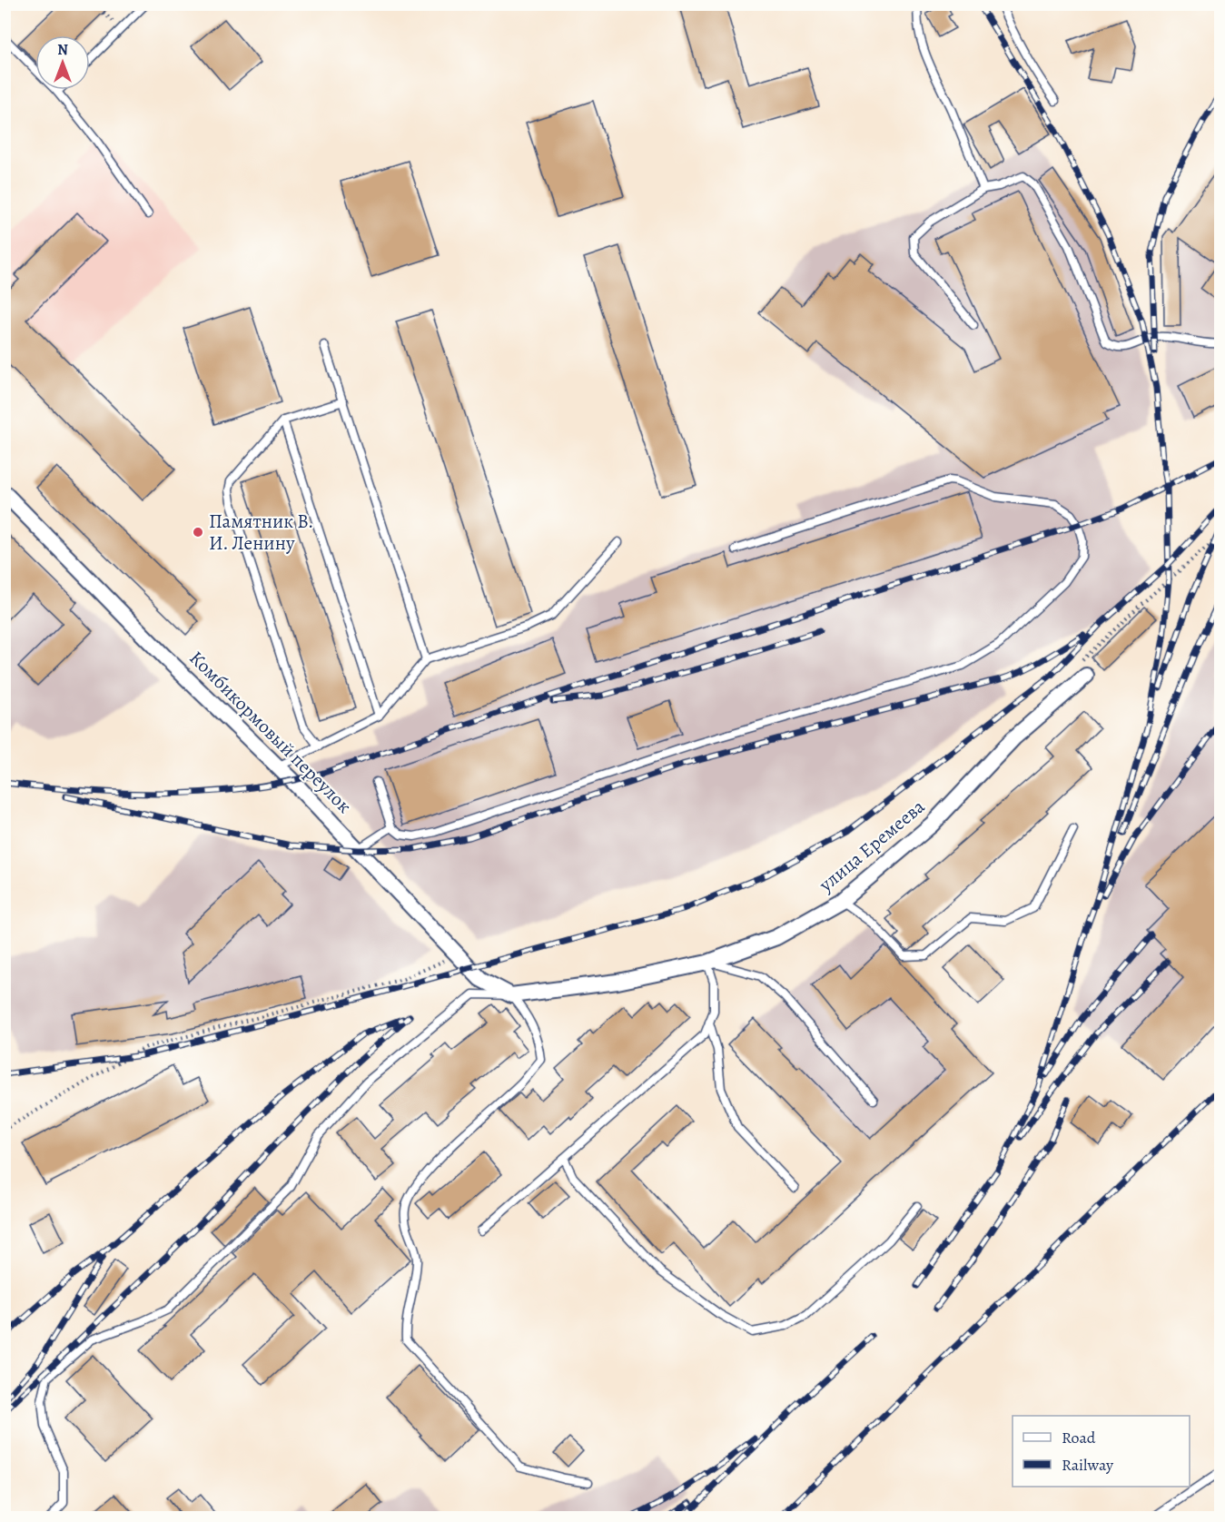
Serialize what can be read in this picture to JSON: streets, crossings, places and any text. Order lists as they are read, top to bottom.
{
  "streets": {
    "street": ["Комбикормовый переулок", "улица Еремеева"]
  },
  "crossings": [
    ["Комбикормовый переулок", "улица Еремеева"]
  ],
  "places": ["Памятник В. И. Ленину"],
  "legend": ["Road", "Railway"],
  "north": "top"
}
